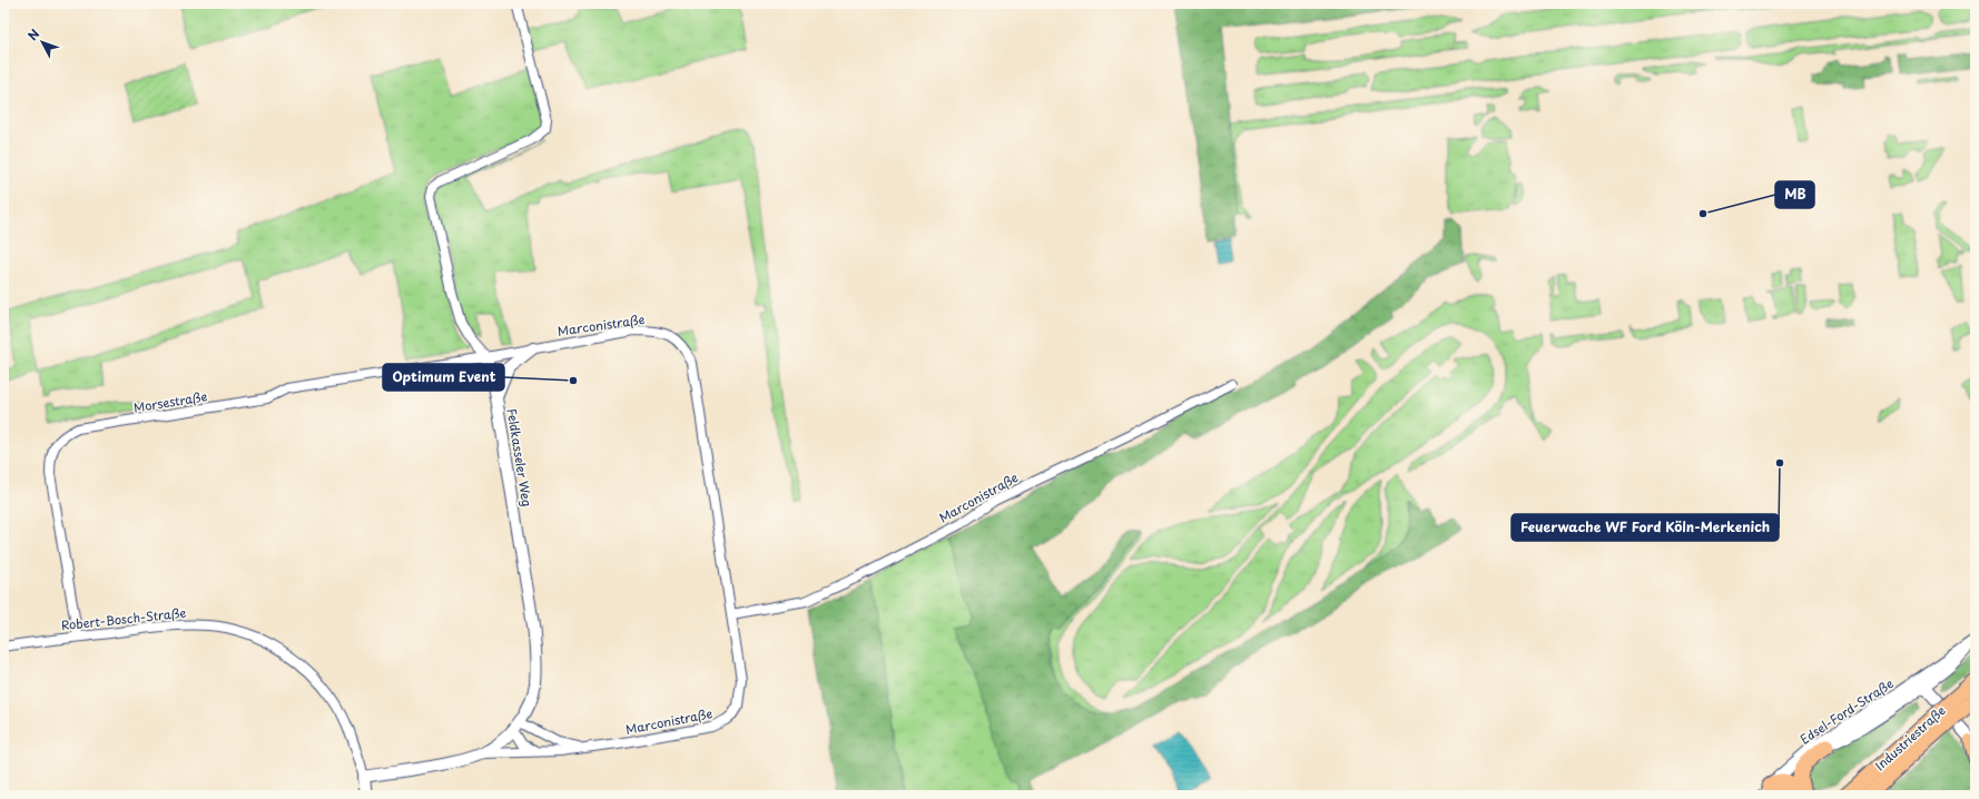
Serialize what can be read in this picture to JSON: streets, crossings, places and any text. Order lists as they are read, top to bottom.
{
  "streets": {
    "highway": ["Industriestraße"],
    "street": [
      "Marconistraße",
      "Morsestraße",
      "Feldkasseler Weg",
      "Robert-Bosch-Straße",
      "Edsel-Ford-Straße"
    ]
  },
  "crossings": [
    ["Marconistraße", "Morsestraße"],
    ["Marconistraße", "Feldkasseler Weg"],
    ["Morsestraße", "Feldkasseler Weg"],
    ["Morsestraße", "Robert-Bosch-Straße"],
    ["Feldkasseler Weg", "Robert-Bosch-Straße"],
    ["Edsel-Ford-Straße", "Industriestraße"]
  ],
  "places": ["MB", "Optimum Event", "Feuerwache WF Ford Köln-Merkenich"],
  "north": "top left"
}
